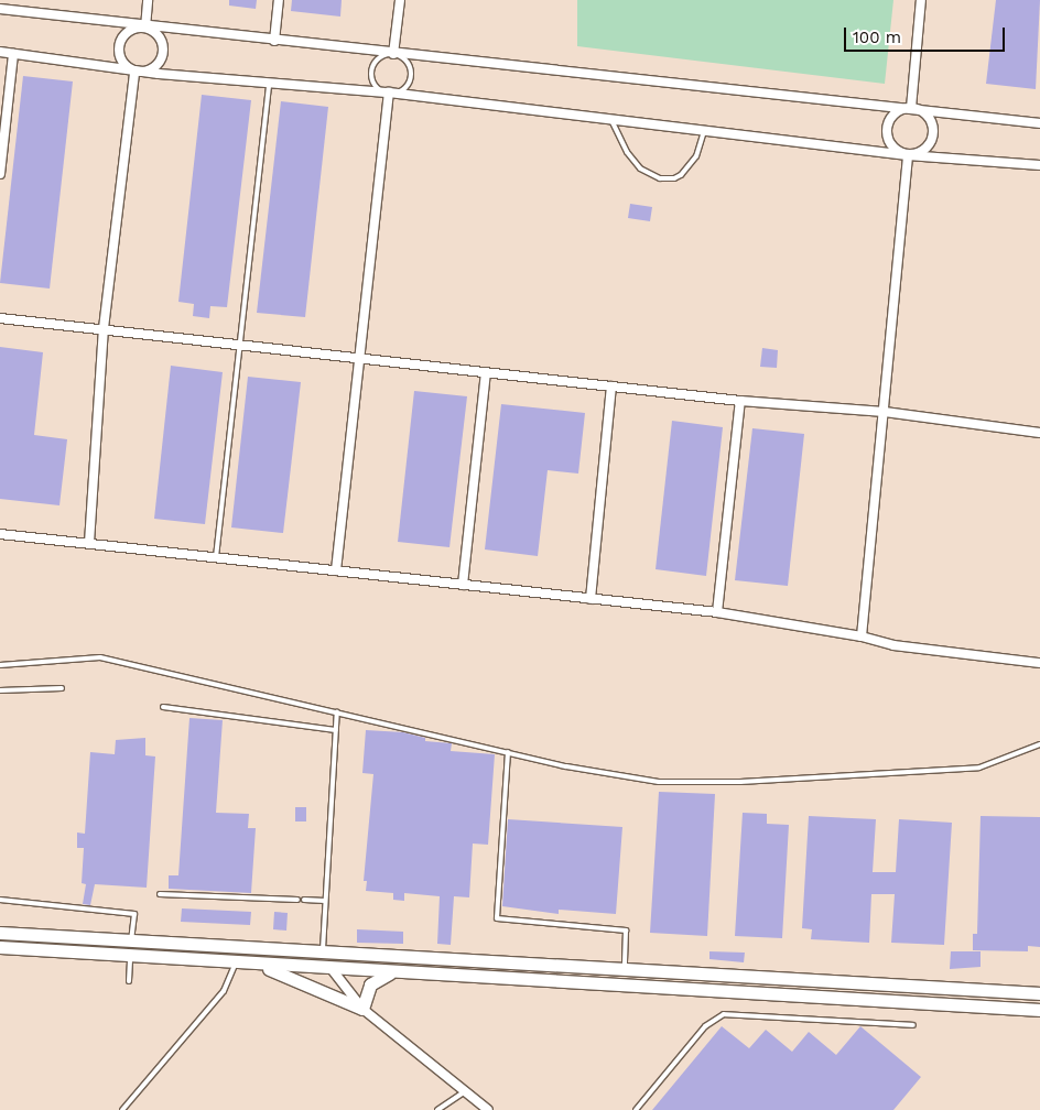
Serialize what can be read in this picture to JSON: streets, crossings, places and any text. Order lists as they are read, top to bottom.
{
  "scale_bar": "100 m"
}
